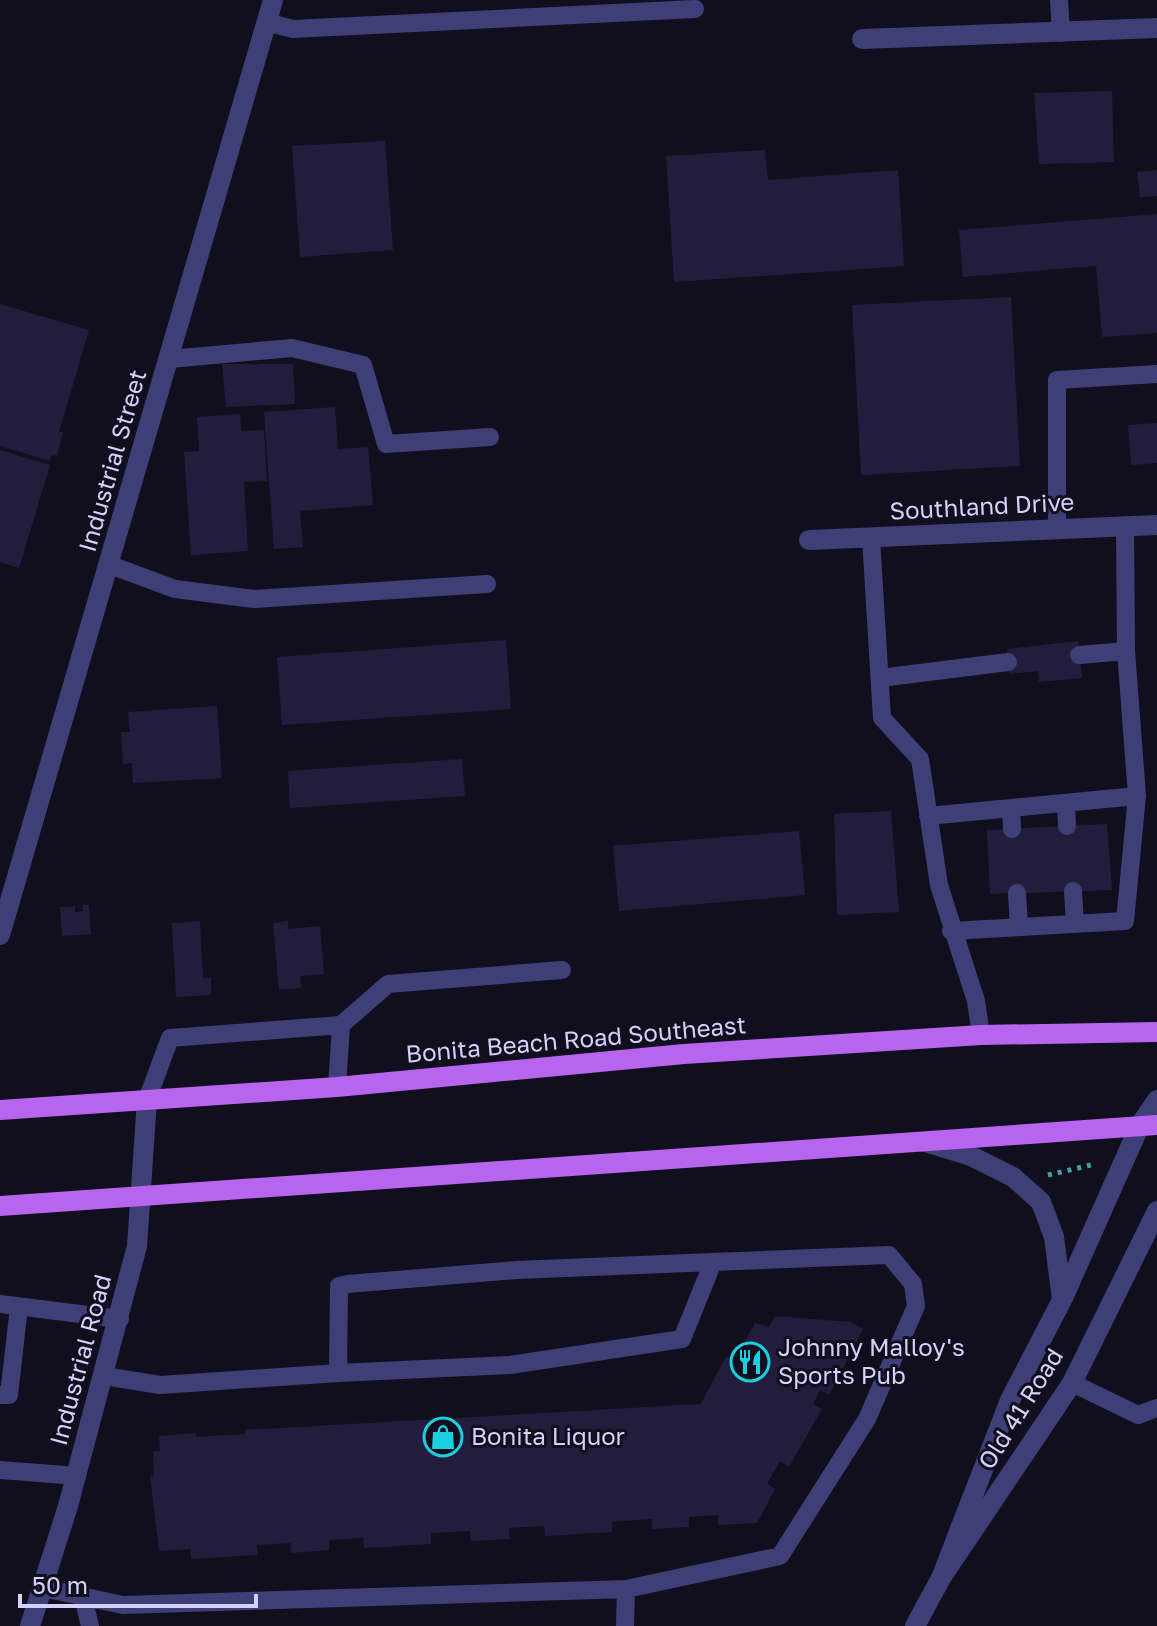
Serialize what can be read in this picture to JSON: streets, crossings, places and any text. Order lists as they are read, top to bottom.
{
  "streets": {
    "main road": ["Bonita Beach Road Southeast"],
    "street": [
      "Industrial Street",
      "Southland Drive",
      "Industrial Road",
      "Old 41 Road"
    ]
  },
  "crossings": [
    ["Bonita Beach Road Southeast", "Industrial Road"]
  ],
  "places": {
    "restaurant": ["Johnny Malloy's Sports Pub"],
    "shop": ["Bonita Liquor"]
  },
  "scale_bar": "50 m"
}
